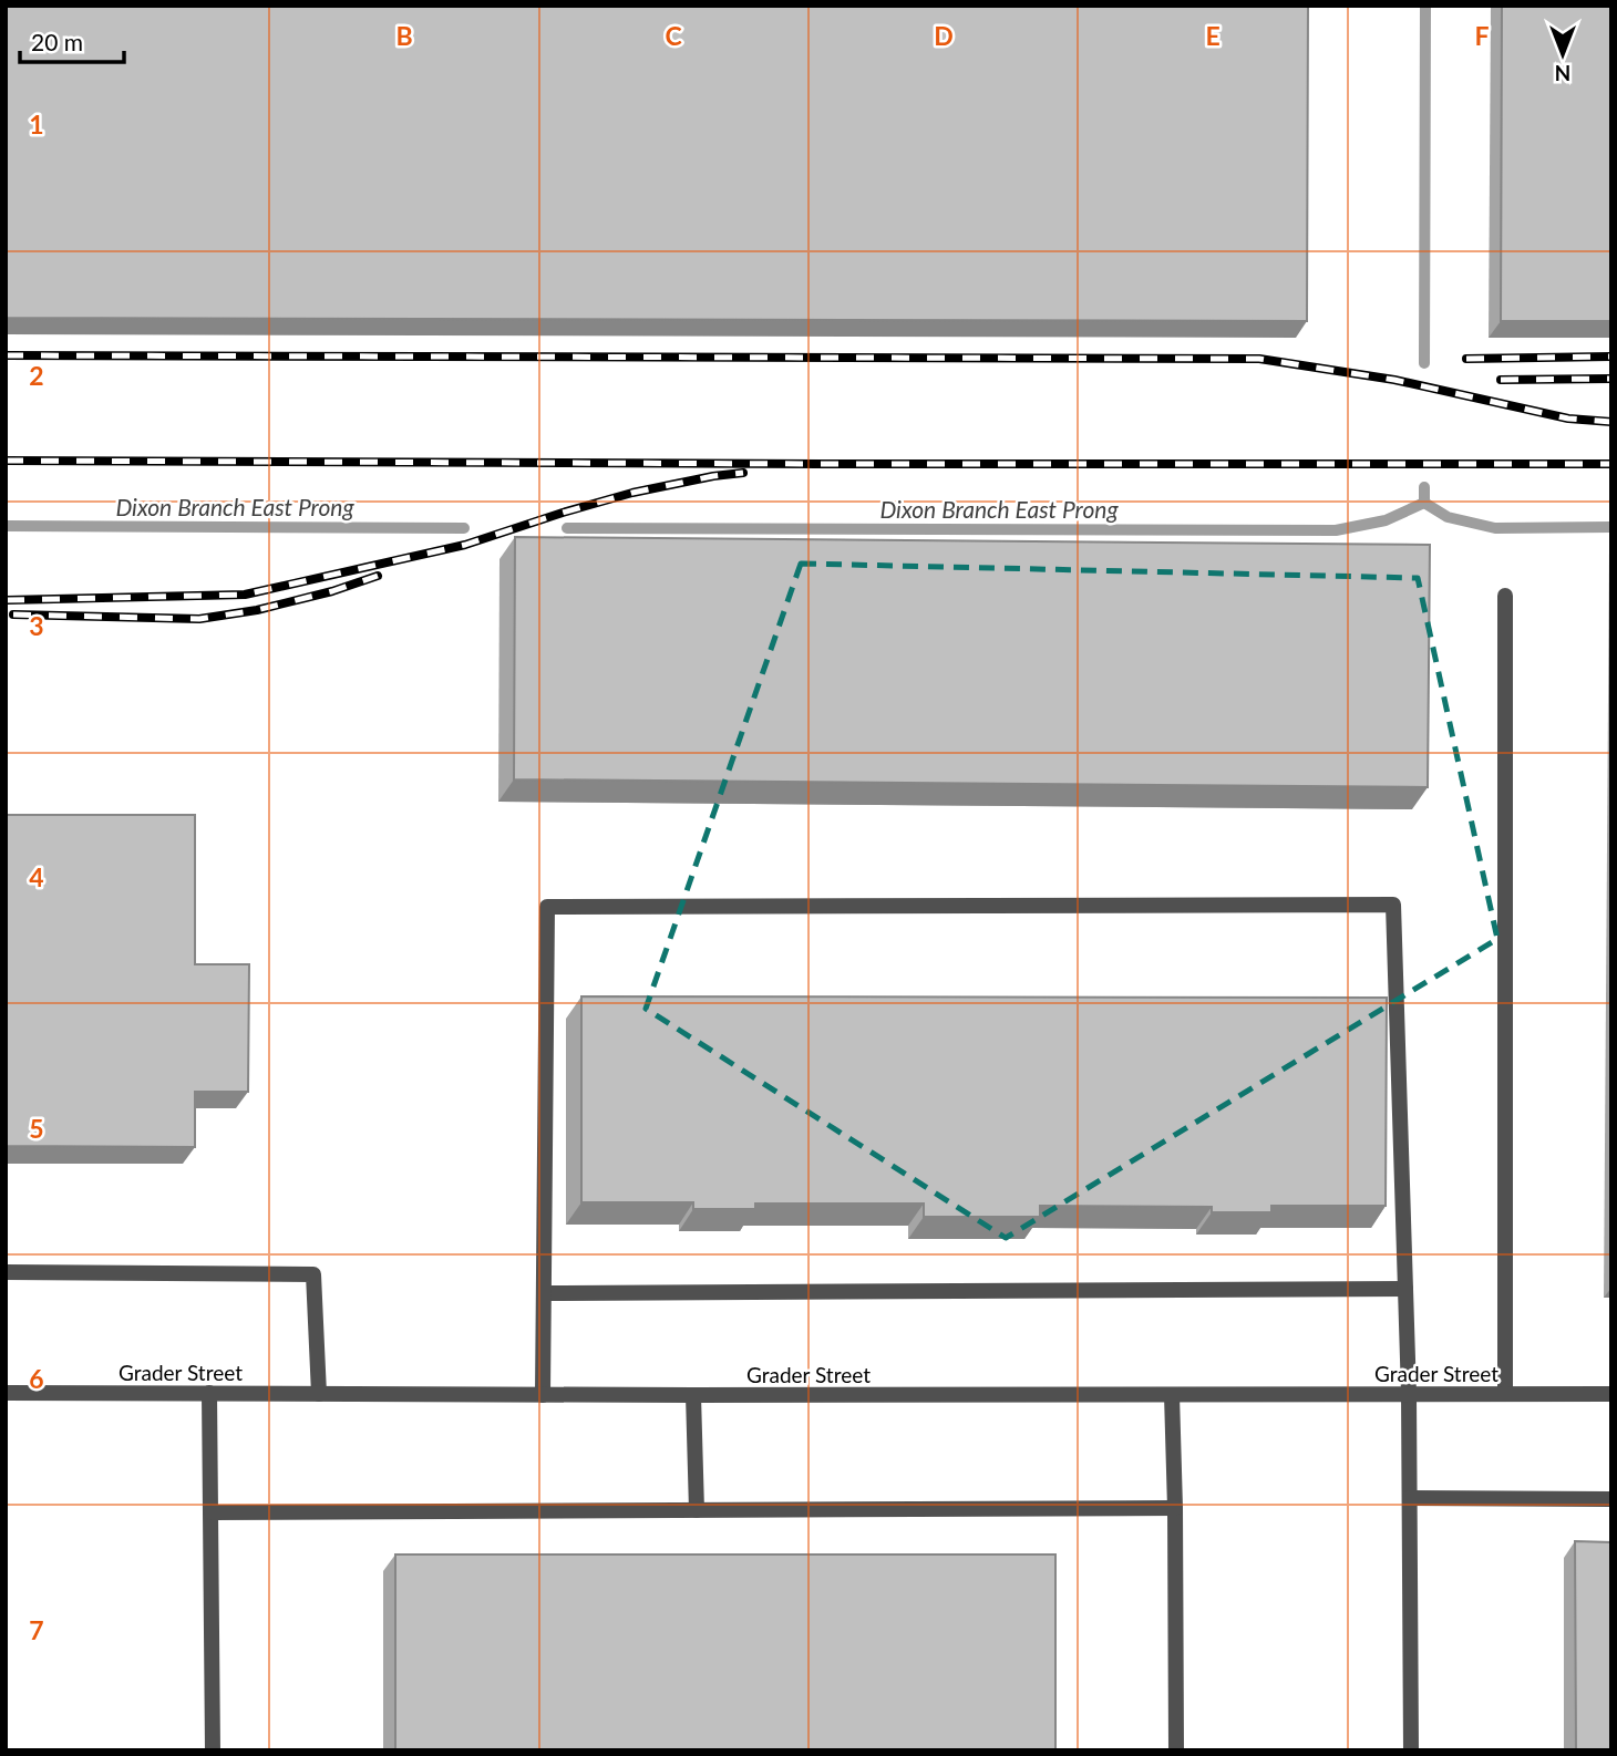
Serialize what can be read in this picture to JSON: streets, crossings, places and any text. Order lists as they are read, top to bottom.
{
  "streets": {
    "street": ["Grader Street"]
  },
  "water": ["Dixon Branch East Prong"],
  "scale_bar": "20 m",
  "north": "bottom",
  "grid": {
    "columns": [
      "B",
      "C",
      "D",
      "E",
      "F"
    ],
    "rows": [
      "1",
      "2",
      "3",
      "4",
      "5",
      "6",
      "7"
    ]
  }
}
